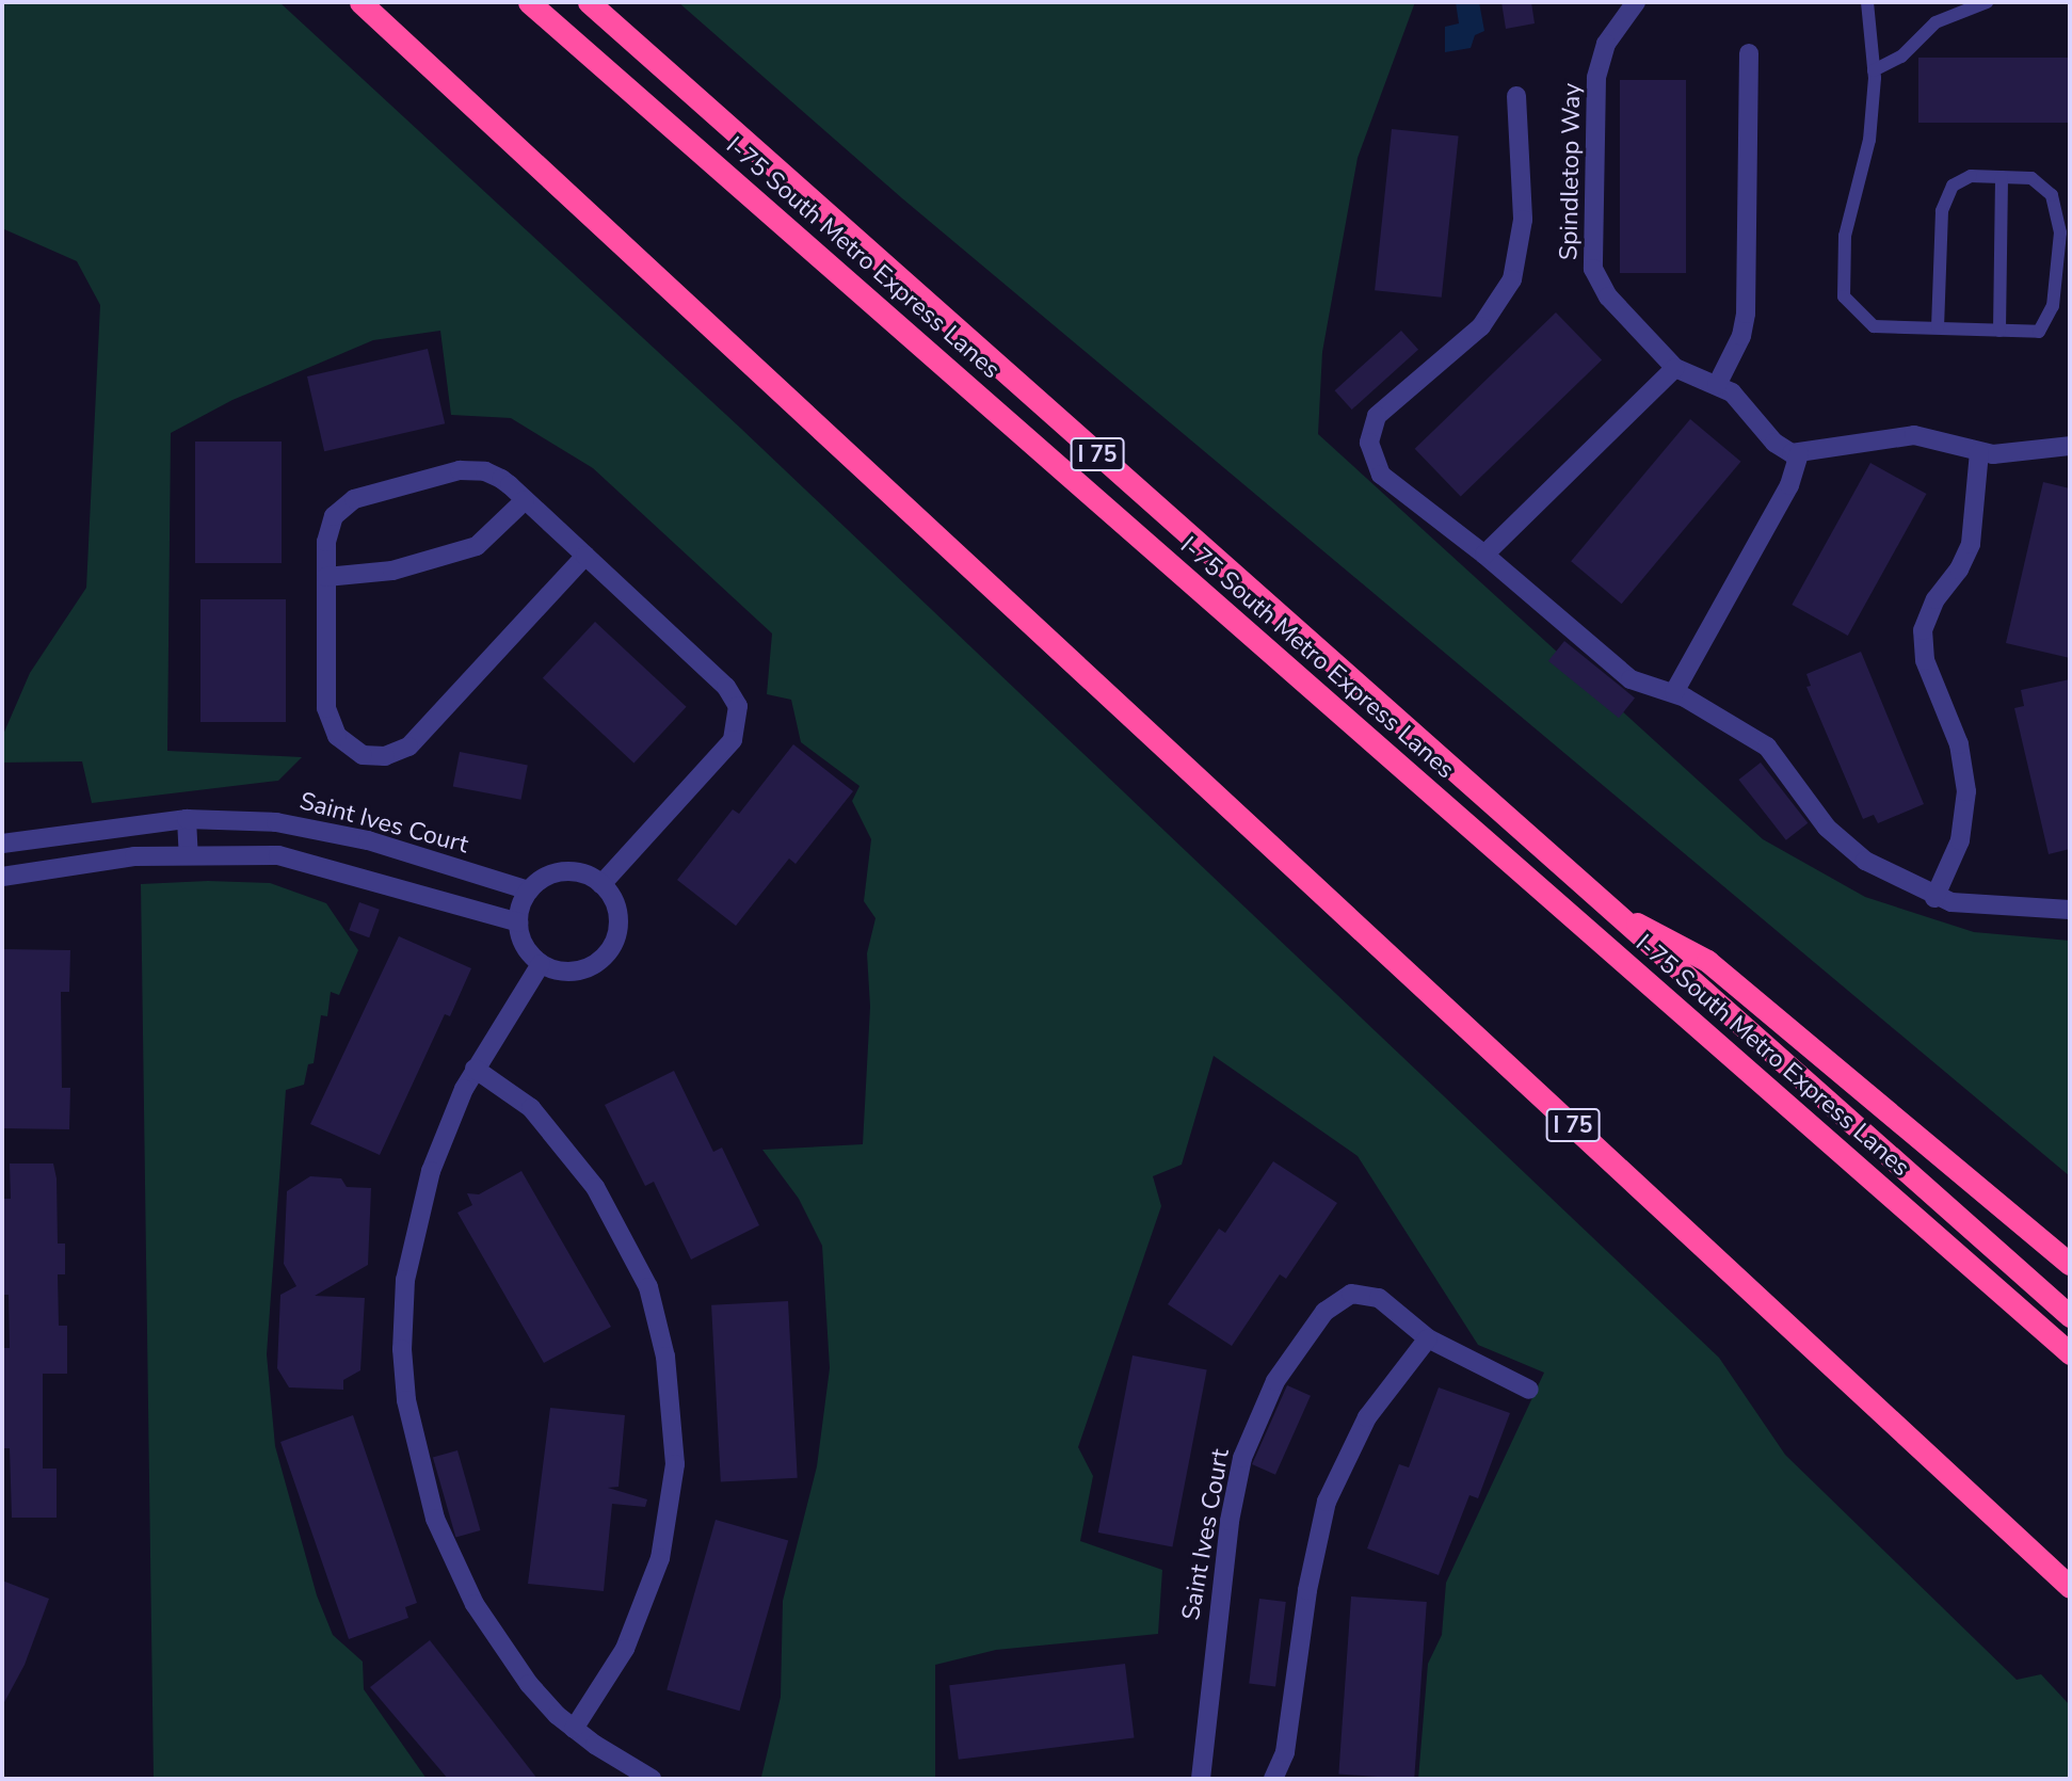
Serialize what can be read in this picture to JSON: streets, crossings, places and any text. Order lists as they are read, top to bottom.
{
  "streets": {
    "highway": ["I-75 South Metro Express Lanes", "I 75"],
    "street": ["Spindletop Way", "Saint Ives Court"]
  }
}
